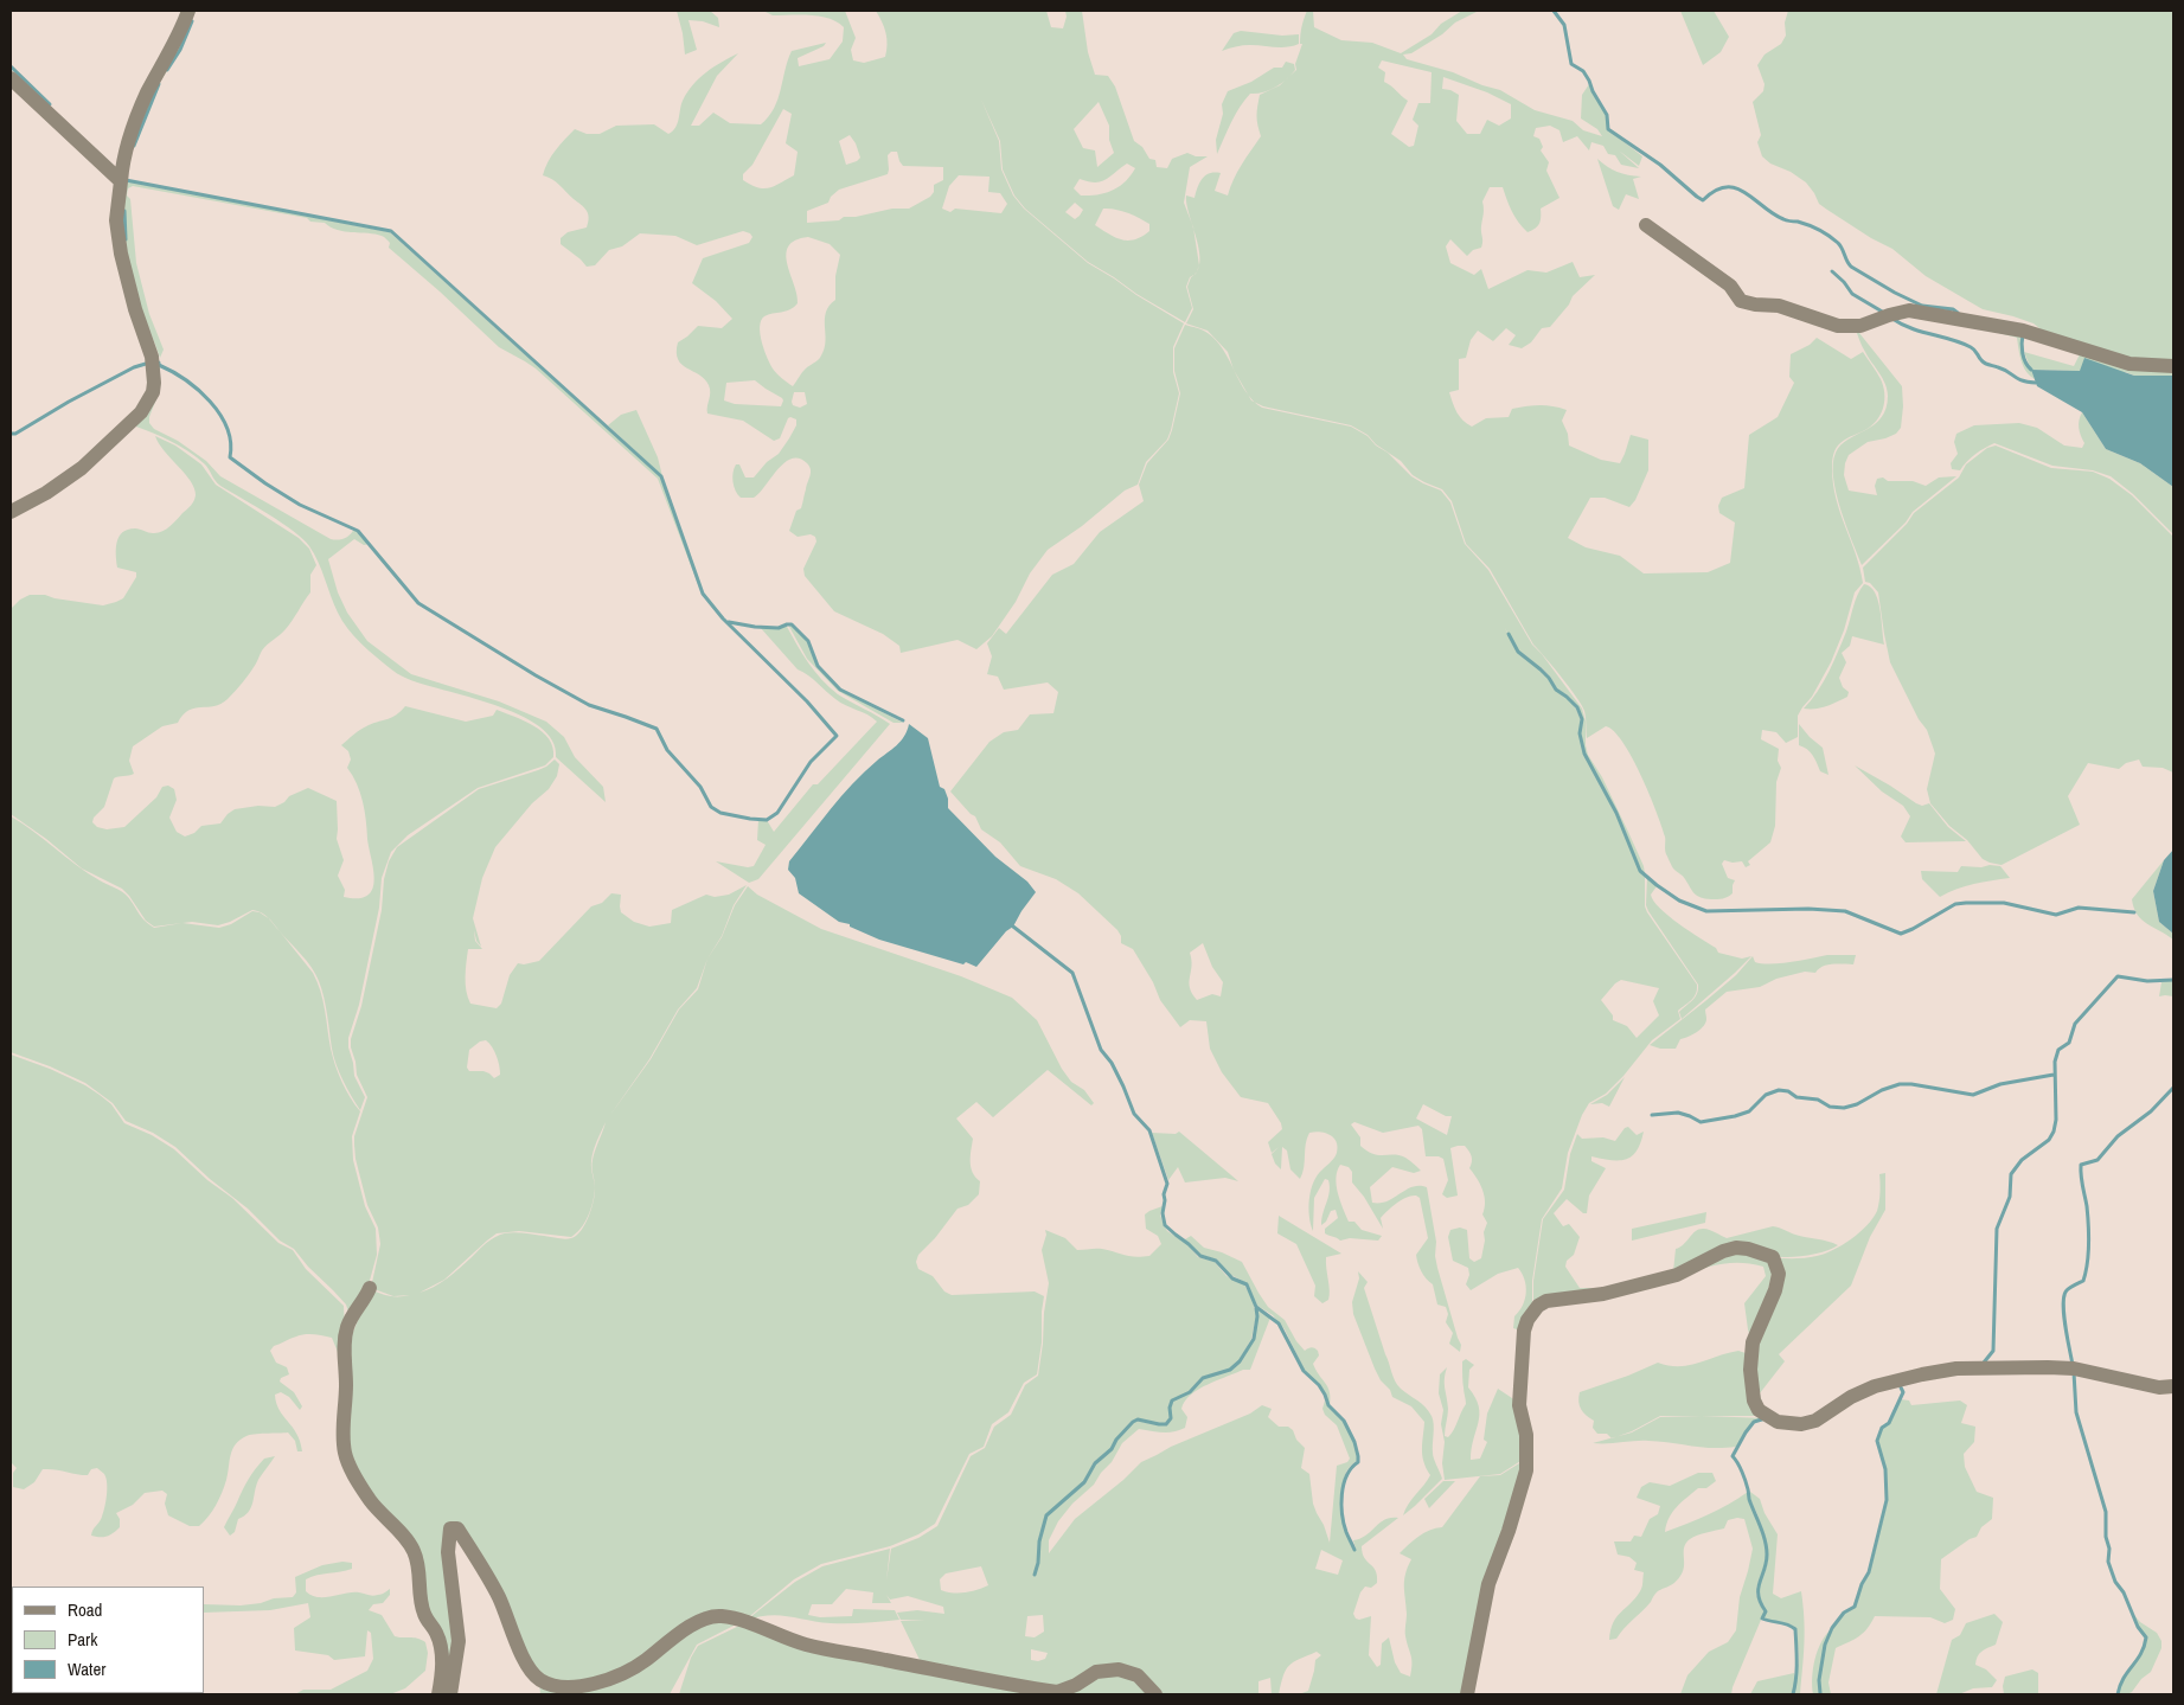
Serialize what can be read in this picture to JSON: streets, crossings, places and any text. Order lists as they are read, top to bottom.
{
  "legend": ["Road", "Park", "Water"]
}
